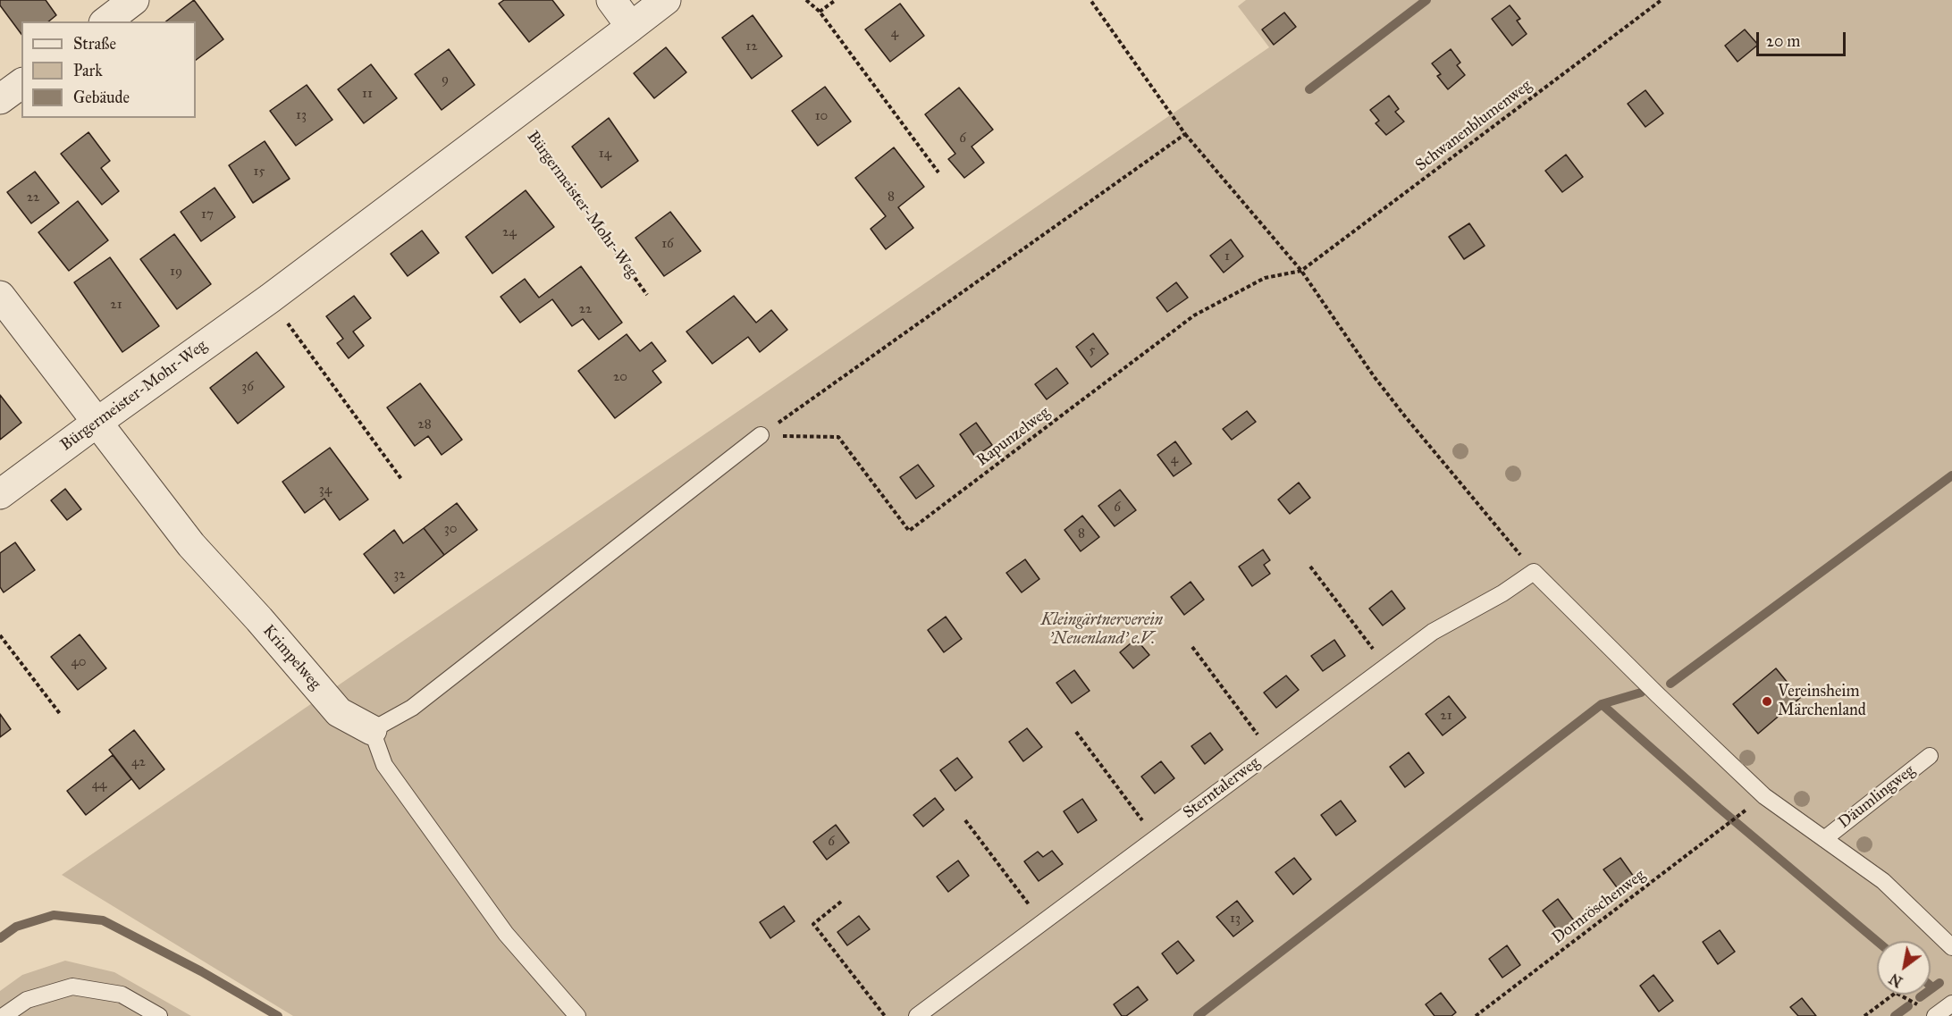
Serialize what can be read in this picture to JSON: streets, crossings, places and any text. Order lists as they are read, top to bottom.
{
  "streets": {
    "street": ["Bürgermeister-Mohr-Weg", "Krimpelweg"],
    "lane": ["Sterntalerweg", "Däumlingweg"],
    "path": ["Schwanenblumenweg", "Rapunzelweg", "Dornröschenweg"]
  },
  "crossings": [
    ["Schwanenblumenweg", "Rapunzelweg"],
    ["Bürgermeister-Mohr-Weg", "Krimpelweg"]
  ],
  "parks": ["Kleingärtnerverein 'Neuenland' e.V."],
  "places": ["Vereinsheim Märchenland"],
  "house_numbers": [
    "4",
    "12",
    "9",
    "11",
    "13",
    "10",
    "6",
    "14",
    "15",
    "8",
    "22",
    "17",
    "24",
    "16",
    "1",
    "19",
    "21",
    "22",
    "5",
    "20",
    "36",
    "28",
    "4",
    "34",
    "6",
    "30",
    "8",
    "32",
    "40",
    "21",
    "42",
    "44",
    "6",
    "13"
  ],
  "legend": ["Straße", "Park", "Gebäude"],
  "scale_bar": "20 m",
  "north": "bottom left"
}
